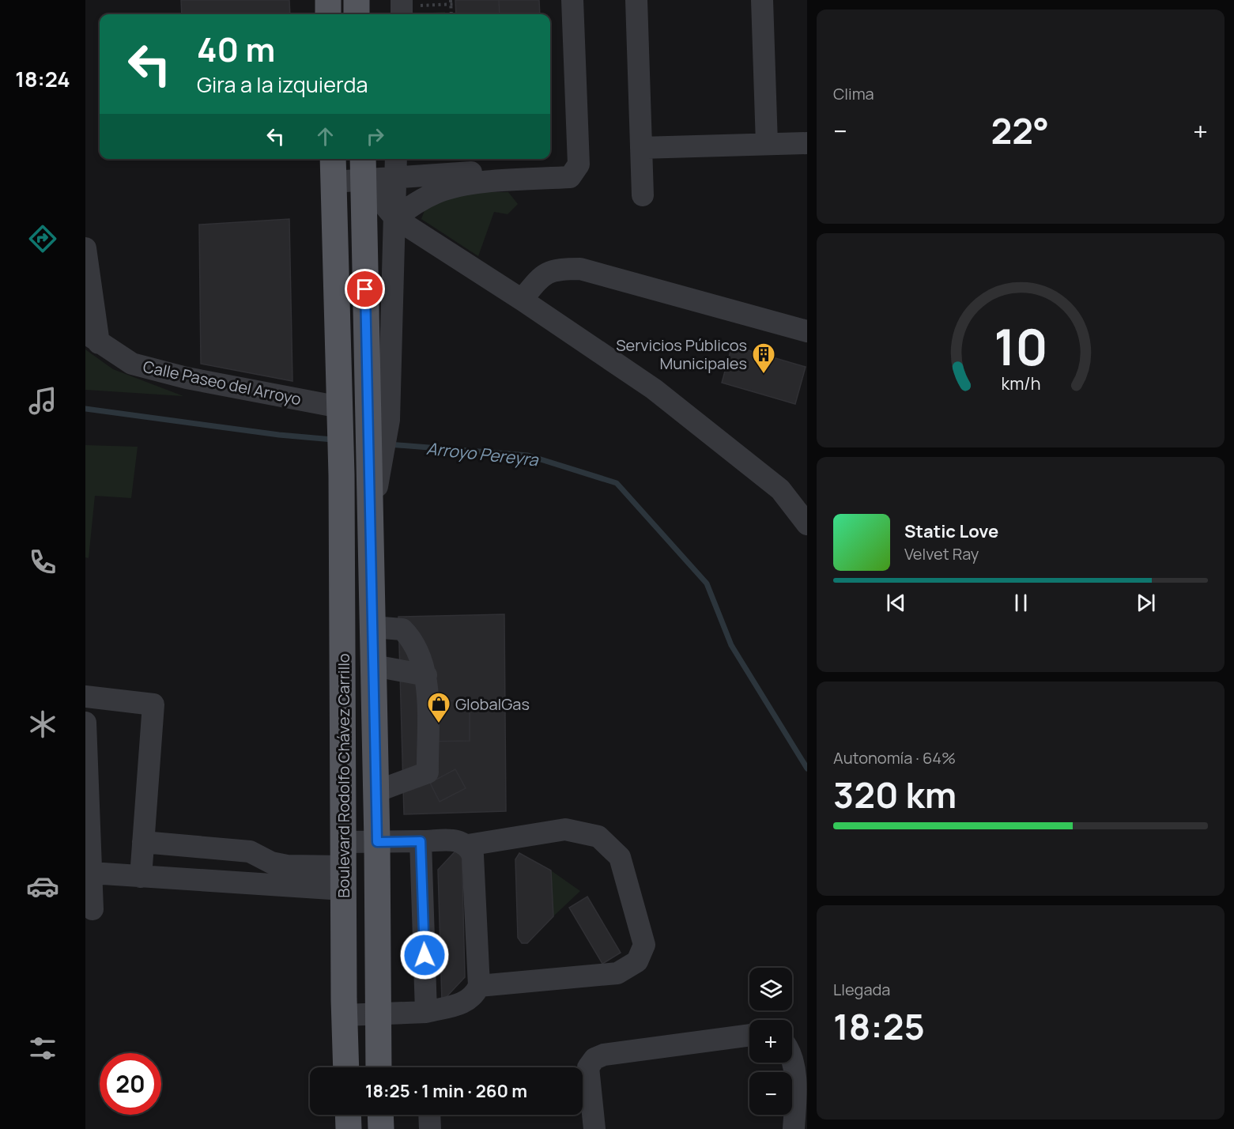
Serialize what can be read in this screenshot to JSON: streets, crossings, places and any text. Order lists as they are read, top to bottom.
{
  "streets": {
    "main road": ["Boulevard Rodolfo Chávez Carrillo"],
    "street": ["Calle Paseo del Arroyo"]
  },
  "crossings": [
    ["Calle Paseo del Arroyo", "Boulevard Rodolfo Chávez Carrillo"]
  ],
  "water": ["Arroyo Pereyra"],
  "places": {
    "building": ["Servicios Públicos Municipales"],
    "shop": ["GlobalGas"]
  },
  "page": {
    "tabs": "18:24",
    "tile": [
      "Clima",
      ["Autonomía · 64%", "320 km"],
      ["Llegada", "18:25"]
    ],
    "turn": ["40 m", "Gira a la izquierda"],
    "heat": ["−", "22°", "+"],
    "song": ["Static Love", "Velvet Ray"],
    "map_buttons": ["+", "−"],
    "limit": "20",
    "trip": "18:25 · 1 min · 260 m",
    "gauge": ["10", "km/h"]
  }
}
